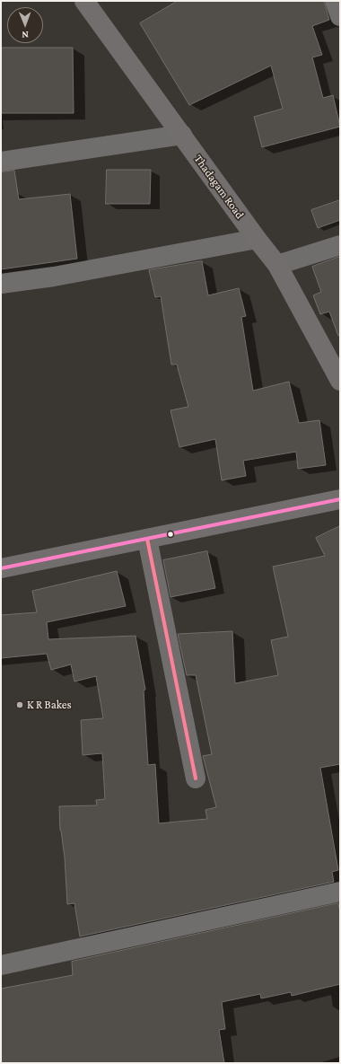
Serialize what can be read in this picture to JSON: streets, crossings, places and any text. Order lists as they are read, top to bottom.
{
  "streets": {
    "main road": ["Thadagam Road"]
  },
  "places": ["K R Bakes"],
  "north": "bottom"
}
